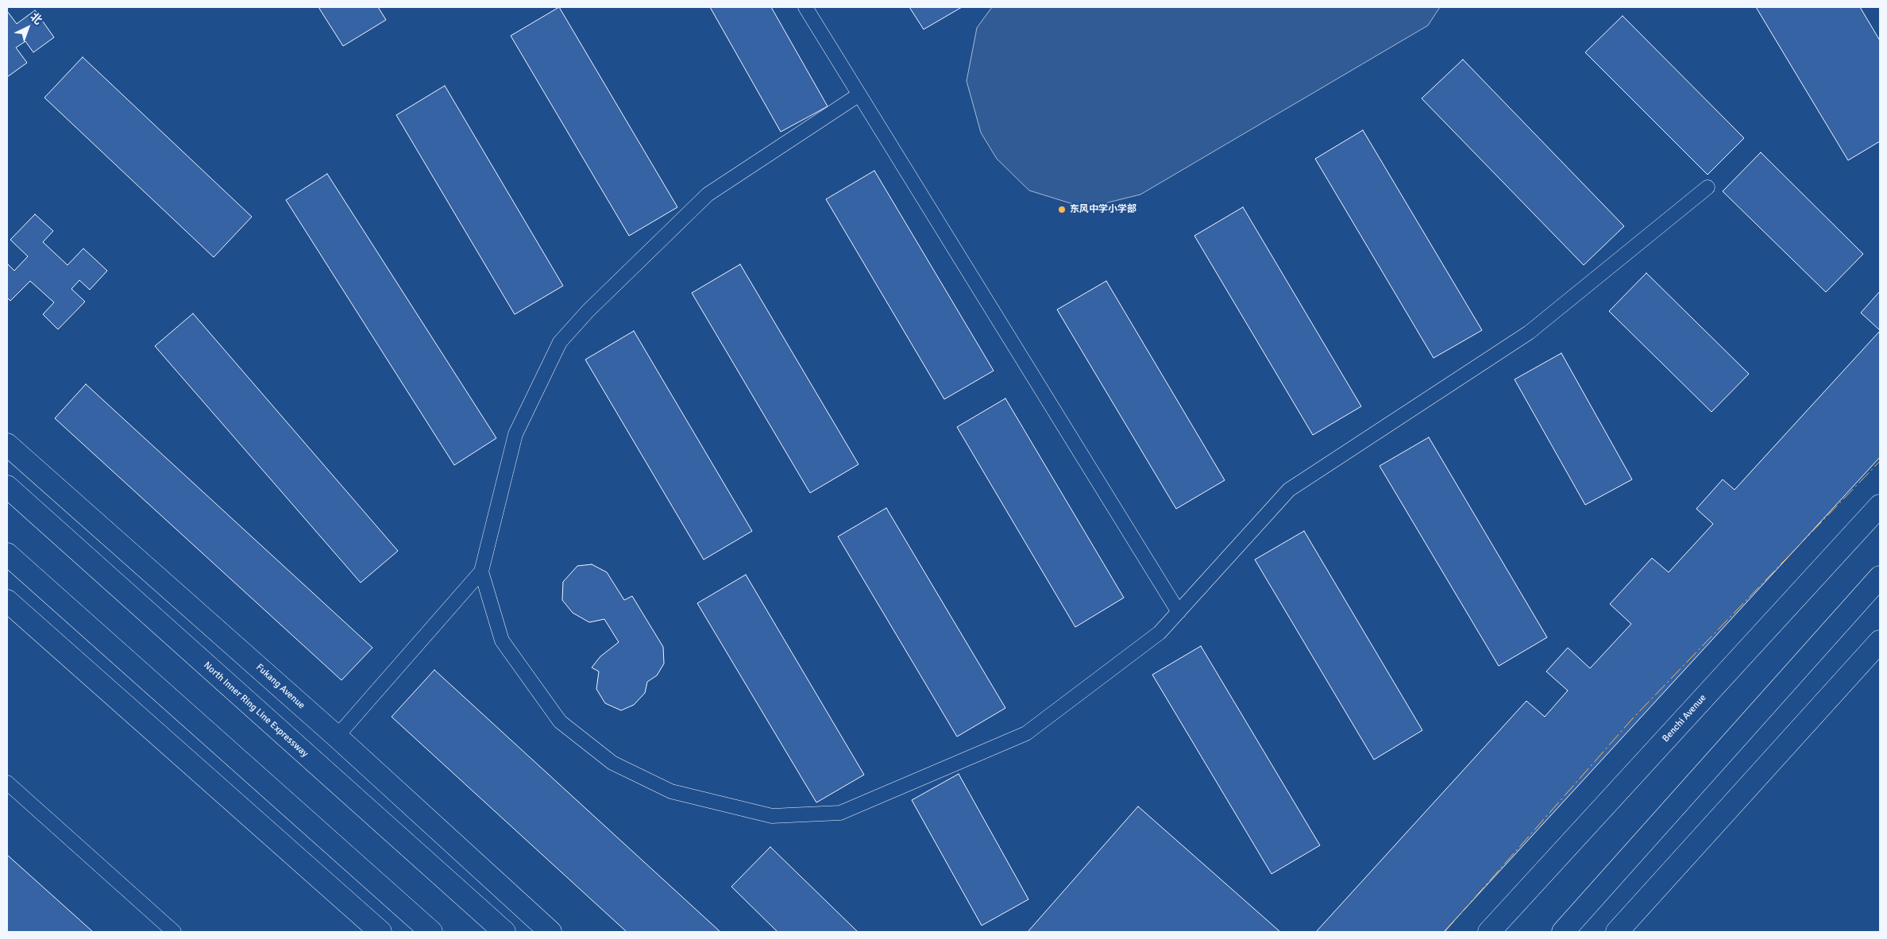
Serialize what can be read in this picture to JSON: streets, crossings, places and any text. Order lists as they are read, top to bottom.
{
  "streets": {
    "main road": ["Fukang Avenue", "North Inner Ring Line Expressway", "Benchi Avenue"]
  },
  "places": ["东风中学小学部"],
  "north": "top right"
}
